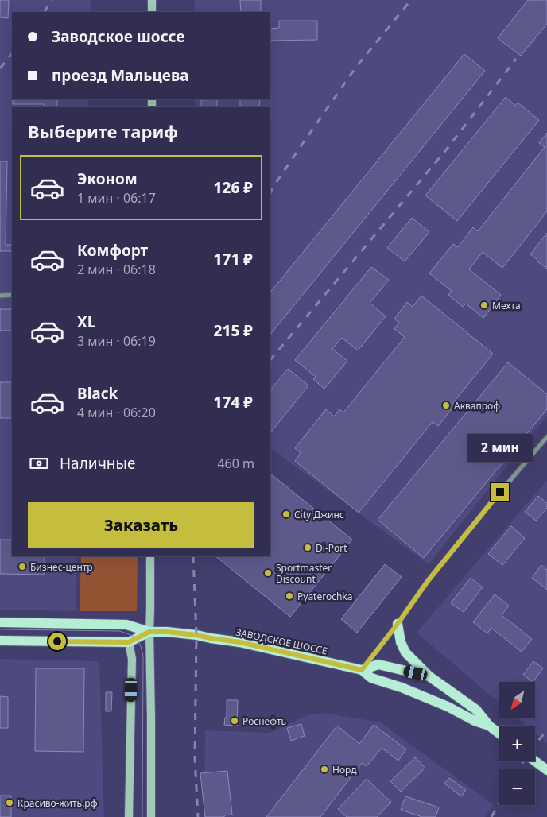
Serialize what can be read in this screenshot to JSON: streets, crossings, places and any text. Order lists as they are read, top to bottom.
{
  "streets": {
    "main road": ["ЗАВОДСКОЕ ШОССЕ"]
  },
  "places": [
    "Мехта",
    "Аквапроф",
    "City Джинс",
    "Di-Port",
    "Бизнес-центр",
    "Sportmaster Discount",
    "Pyaterochka",
    "Роснефть",
    "Норд",
    "Красиво-жить.рф"
  ],
  "north": "bottom left",
  "page": {
    "banner": ["Заводское шоссе", "проезд Мальцева"],
    "heading": "Выберите тариф",
    "list": [
      {
        "name": "Эконом",
        "note": "1 мин · 06:17",
        "value": "126 ₽"
      },
      {
        "name": "Комфорт",
        "note": "2 мин · 06:18",
        "value": "171 ₽"
      },
      {
        "name": "XL",
        "note": "3 мин · 06:19",
        "value": "215 ₽"
      },
      {
        "name": "Black",
        "note": "4 мин · 06:20",
        "value": "174 ₽"
      }
    ],
    "bubble": "2 мин",
    "pay": ["Наличные", "460 m"],
    "buttons": "Заказать",
    "map_buttons": ["+", "−"]
  }
}
